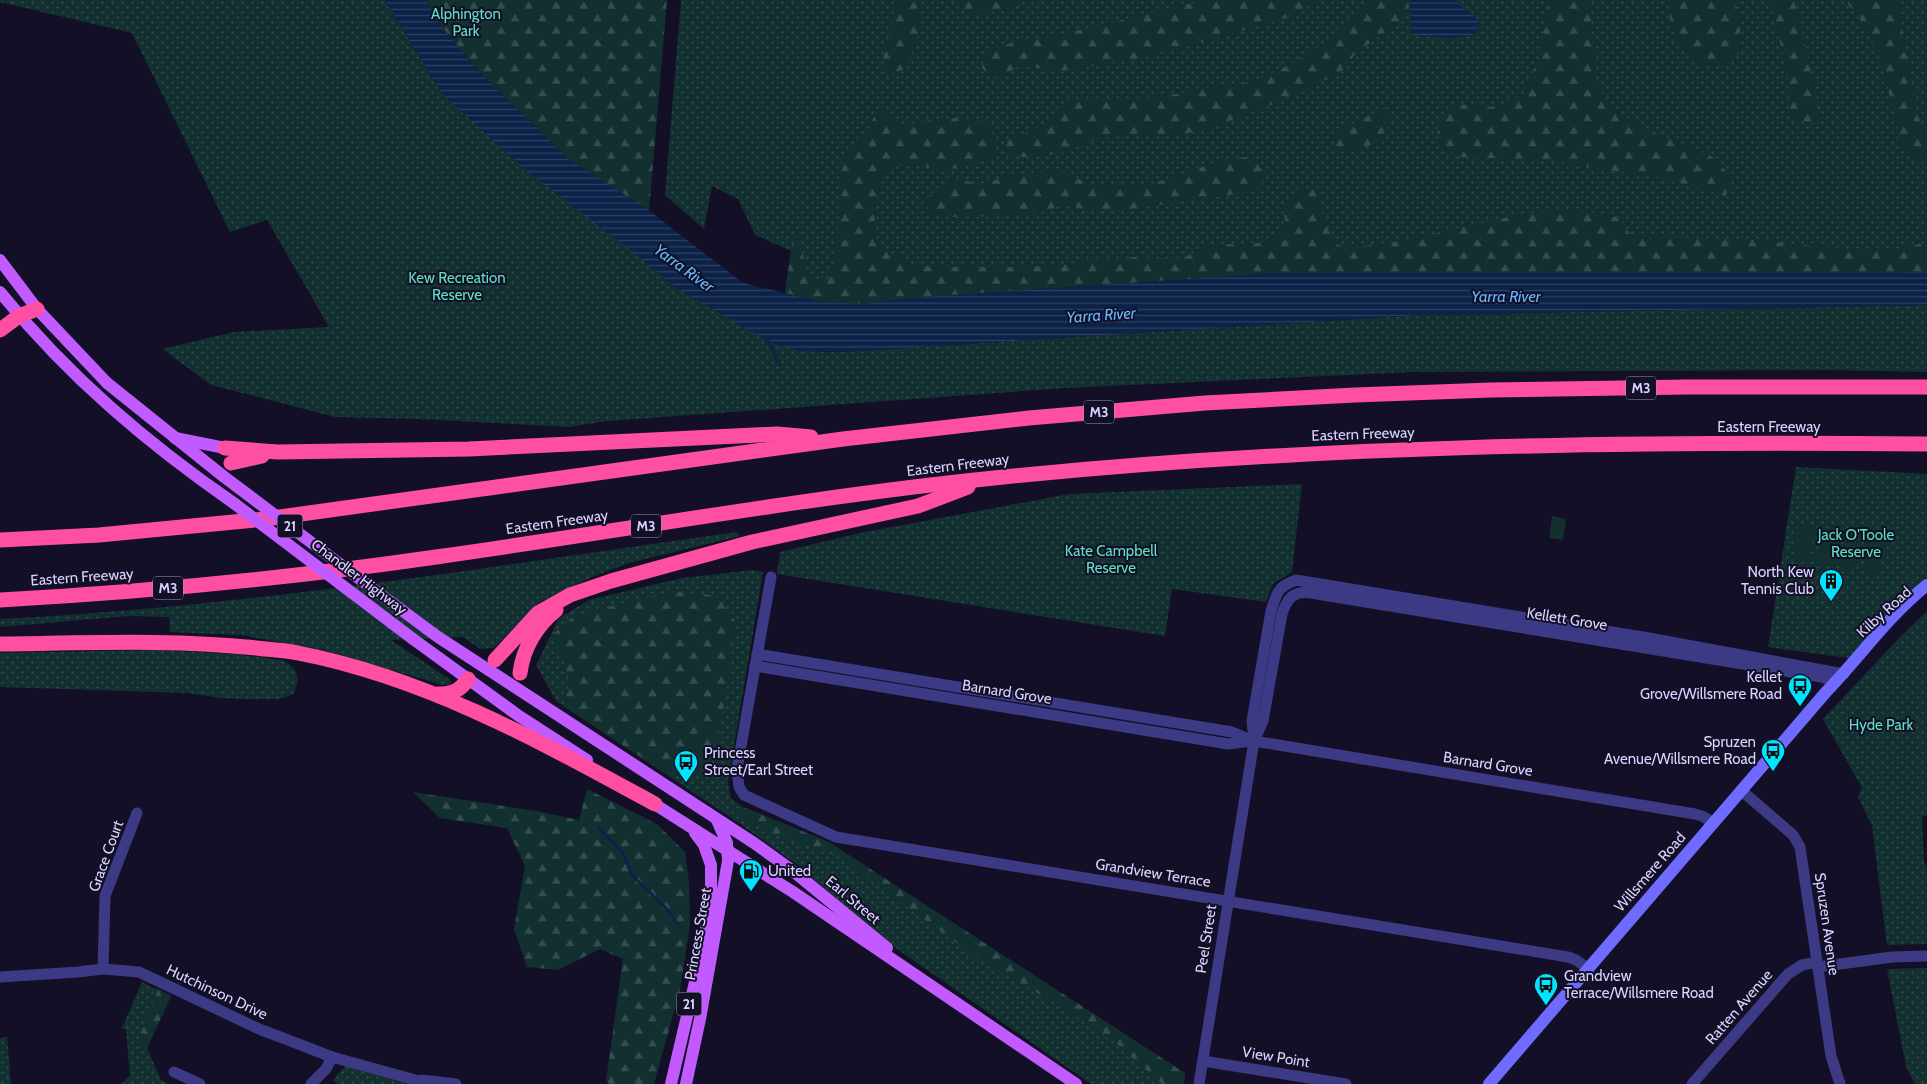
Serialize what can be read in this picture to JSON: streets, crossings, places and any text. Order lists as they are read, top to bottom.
{
  "streets": {
    "highway": ["M3", "Eastern Freeway"],
    "main road": [
      "21",
      "Chandler Highway",
      "Earl Street",
      "Princess Street"
    ],
    "street": [
      "Kilby Road",
      "Kellett Grove",
      "Barnard Grove",
      "Grace Court",
      "Willsmere Road",
      "Grandview Terrace",
      "Spruzen Avenue",
      "Peel Street",
      "Hutchinson Drive",
      "Ratten Avenue",
      "View Point"
    ]
  },
  "crossings": [
    ["Chandler Highway", "Earl Street"],
    ["Chandler Highway", "Princess Street"],
    ["Kilby Road", "Kellett Grove"],
    ["Kilby Road", "Willsmere Road"],
    ["Kellett Grove", "Willsmere Road"],
    ["Kellett Grove", "Peel Street"],
    ["Barnard Grove", "Willsmere Road"],
    ["Barnard Grove", "Grandview Terrace"],
    ["Barnard Grove", "Peel Street"],
    ["Grace Court", "Hutchinson Drive"],
    ["Willsmere Road", "Grandview Terrace"],
    ["Willsmere Road", "Spruzen Avenue"],
    ["Grandview Terrace", "Peel Street"],
    ["Earl Street", "Princess Street"],
    ["Spruzen Avenue", "Ratten Avenue"],
    ["Peel Street", "View Point"]
  ],
  "water": ["Yarra River"],
  "parks": [
    "Alphington Park",
    "Kew Recreation Reserve",
    "Jack O'Toole Reserve",
    "Kate Campbell Reserve",
    "Hyde Park"
  ],
  "places": {
    "building": ["North Kew Tennis Club"],
    "bus stop": [
      "Kellet Grove/Willsmere Road",
      "Spruzen Avenue/Willsmere Road",
      "Princess Street/Earl Street",
      "Grandview Terrace/Willsmere Road"
    ],
    "fuel station": ["United"]
  }
}
